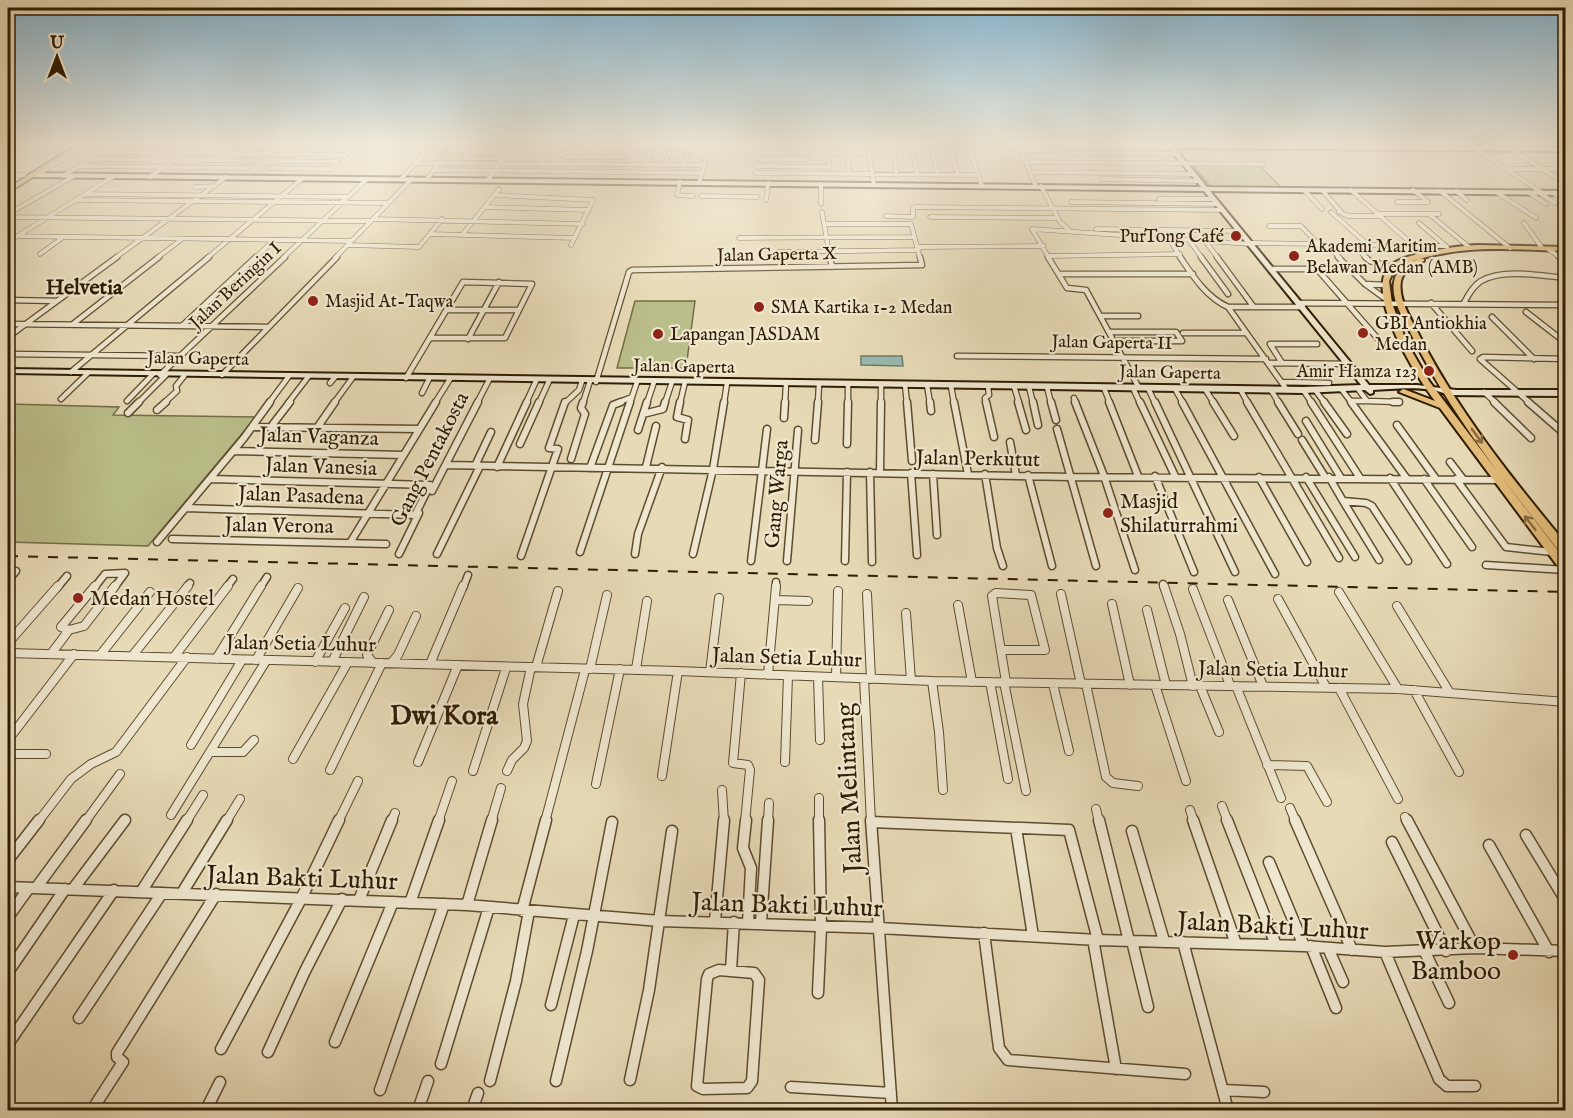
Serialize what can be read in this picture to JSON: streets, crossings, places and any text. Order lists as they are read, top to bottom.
{
  "streets": {
    "street": [
      "Jalan Gaperta X",
      "Jalan Beringin I",
      "Jalan Gaperta II",
      "Jalan Gaperta",
      "Jalan Vaganza",
      "Jalan Perkutut",
      "Gang Pentakosta",
      "Jalan Vanesia",
      "Gang Warga",
      "Jalan Pasadena",
      "Jalan Verona",
      "Jalan Setia Luhur",
      "Jalan Melintang",
      "Jalan Bakti Luhur"
    ]
  },
  "crossings": [
    ["Jalan Gaperta X", "Jalan Gaperta"],
    ["Jalan Beringin I", "Jalan Gaperta"],
    ["Jalan Gaperta", "Gang Pentakosta"],
    ["Jalan Perkutut", "Gang Pentakosta"],
    ["Jalan Perkutut", "Gang Warga"],
    ["Jalan Vanesia", "Jalan Pasadena"],
    ["Jalan Setia Luhur", "Jalan Melintang"],
    ["Jalan Melintang", "Jalan Bakti Luhur"]
  ],
  "districts": ["Helvetia", "Dwi Kora"],
  "places": [
    "PurTong Café",
    "Akademi Maritim Belawan Medan (AMB)",
    "Masjid At-Taqwa",
    "SMA Kartika 1-2 Medan",
    "GBI Antiokhia Medan",
    "Lapangan JASDAM",
    "Amir Hamza 123",
    "Masjid Shilaturrahmi",
    "Medan Hostel",
    "Warkop Bamboo"
  ],
  "north": "top"
}
